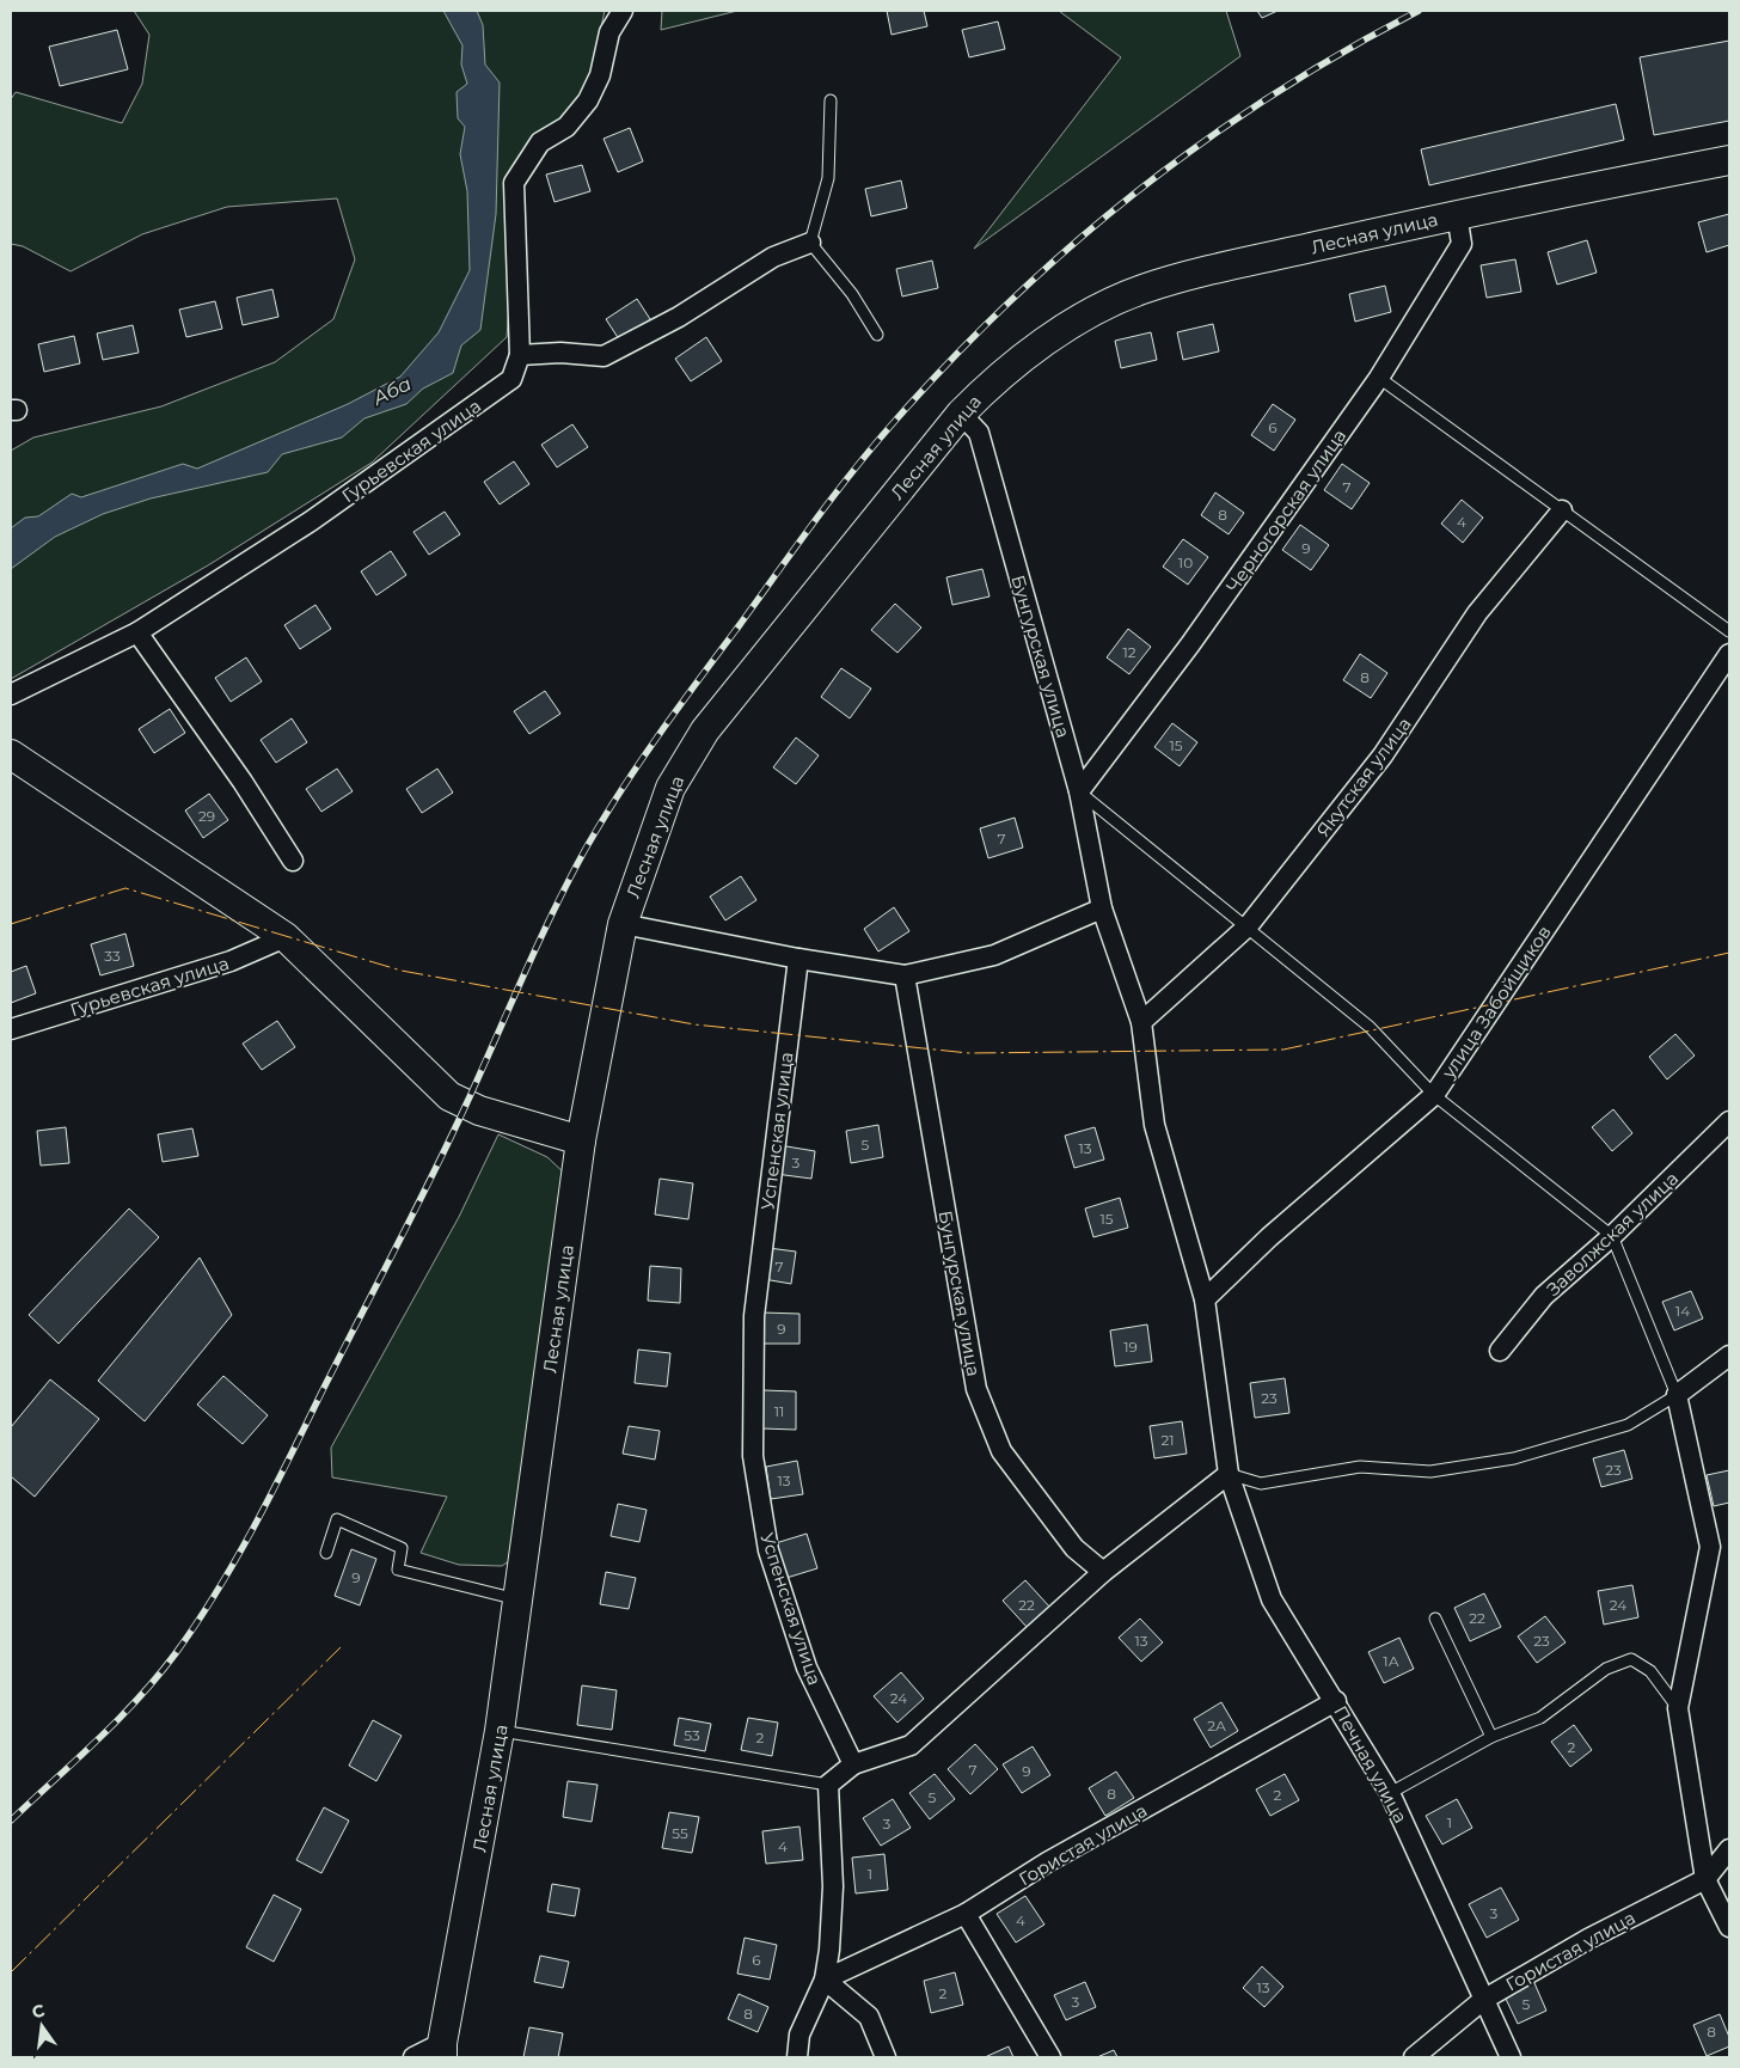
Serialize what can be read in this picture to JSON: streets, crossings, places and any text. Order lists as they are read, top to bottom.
{
  "streets": {
    "main road": ["Лесная улица"],
    "street": [
      "Гурьевская улица",
      "Черногорская улица",
      "Бунгурская улица",
      "Якутская улица",
      "улица Забойщиков",
      "Успенская улица",
      "Заволжская улица",
      "Печная улица",
      "Гористая улица"
    ]
  },
  "crossings": [
    ["Лесная улица", "Черногорская улица"],
    ["Лесная улица", "Бунгурская улица"],
    ["Черногорская улица", "Бунгурская улица"],
    ["Бунгурская улица", "Якутская улица"],
    ["Бунгурская улица", "улица Забойщиков"],
    ["Бунгурская улица", "Печная улица"],
    ["Печная улица", "Гористая улица"]
  ],
  "water": ["Аба"],
  "house_numbers": [
    "6",
    "7",
    "8",
    "4",
    "9",
    "10",
    "12",
    "8",
    "15",
    "29",
    "7",
    "33",
    "5",
    "13",
    "3",
    "15",
    "7",
    "14",
    "9",
    "19",
    "23",
    "11",
    "21",
    "23",
    "13",
    "9",
    "22",
    "24",
    "22",
    "13",
    "23",
    "1А",
    "24",
    "2А",
    "53",
    "2",
    "2",
    "7",
    "9",
    "8",
    "2",
    "5",
    "1",
    "3",
    "55",
    "4",
    "1",
    "3",
    "4",
    "6",
    "13",
    "2",
    "3",
    "5",
    "8",
    "8"
  ],
  "north": "top"
}
